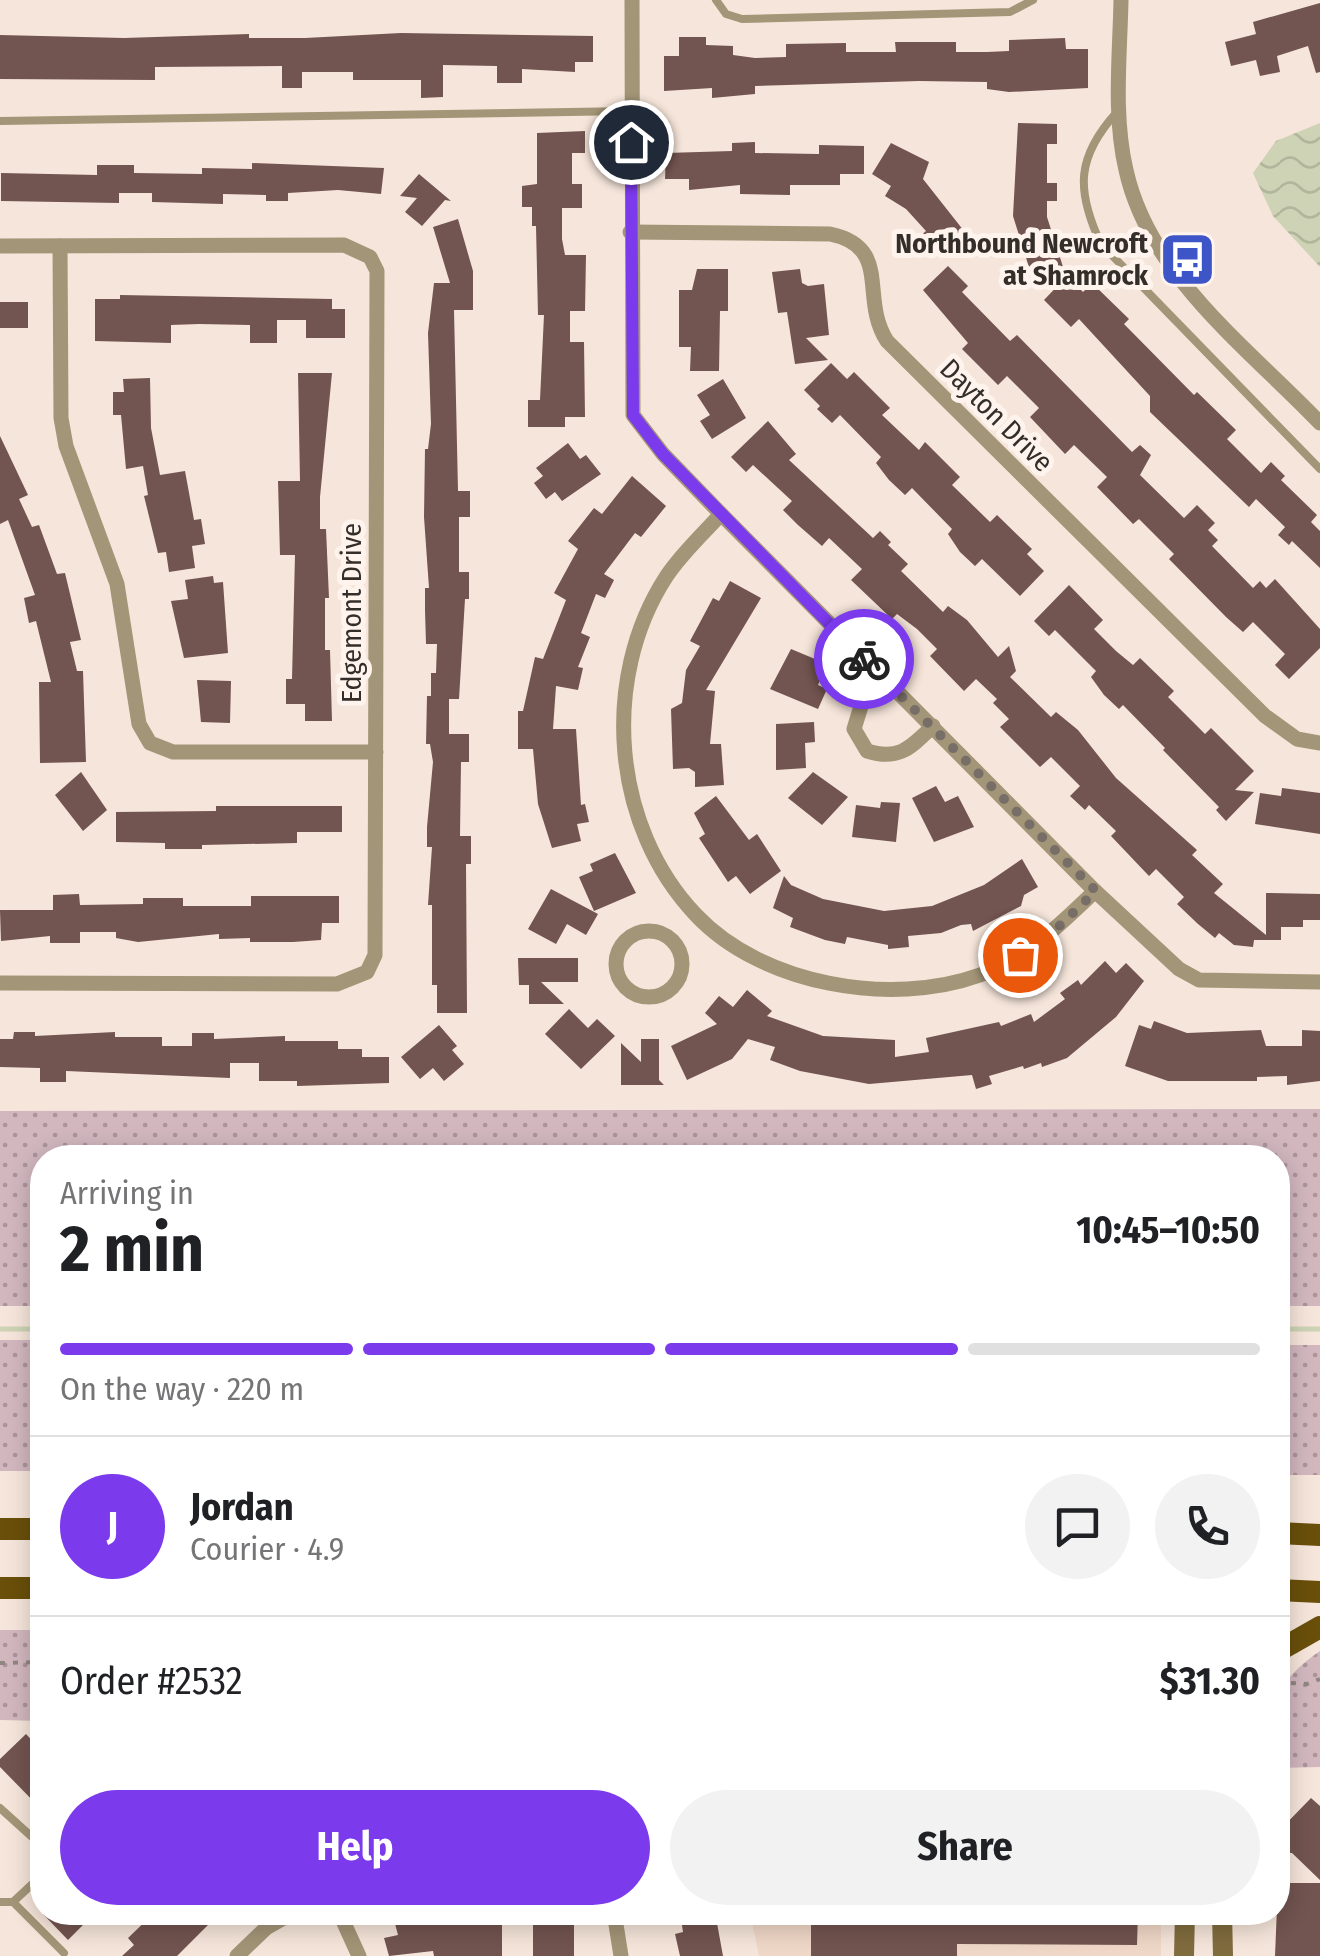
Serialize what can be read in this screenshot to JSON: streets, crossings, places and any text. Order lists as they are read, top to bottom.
{
  "streets": {
    "street": ["Dayton Drive", "Edgemont Drive"]
  },
  "places": {
    "bus stop": ["Northbound Newcroft at Shamrock"]
  },
  "page": {
    "heading": ["2 min", "Arriving in", "10:45–10:50"],
    "panel": [
      "Jordan",
      "Courier · 4.9",
      "Order #2532",
      "$31.30"
    ],
    "bar": "On the way · 220 m",
    "round": "J",
    "buttons": ["Help", "Share"]
  }
}
